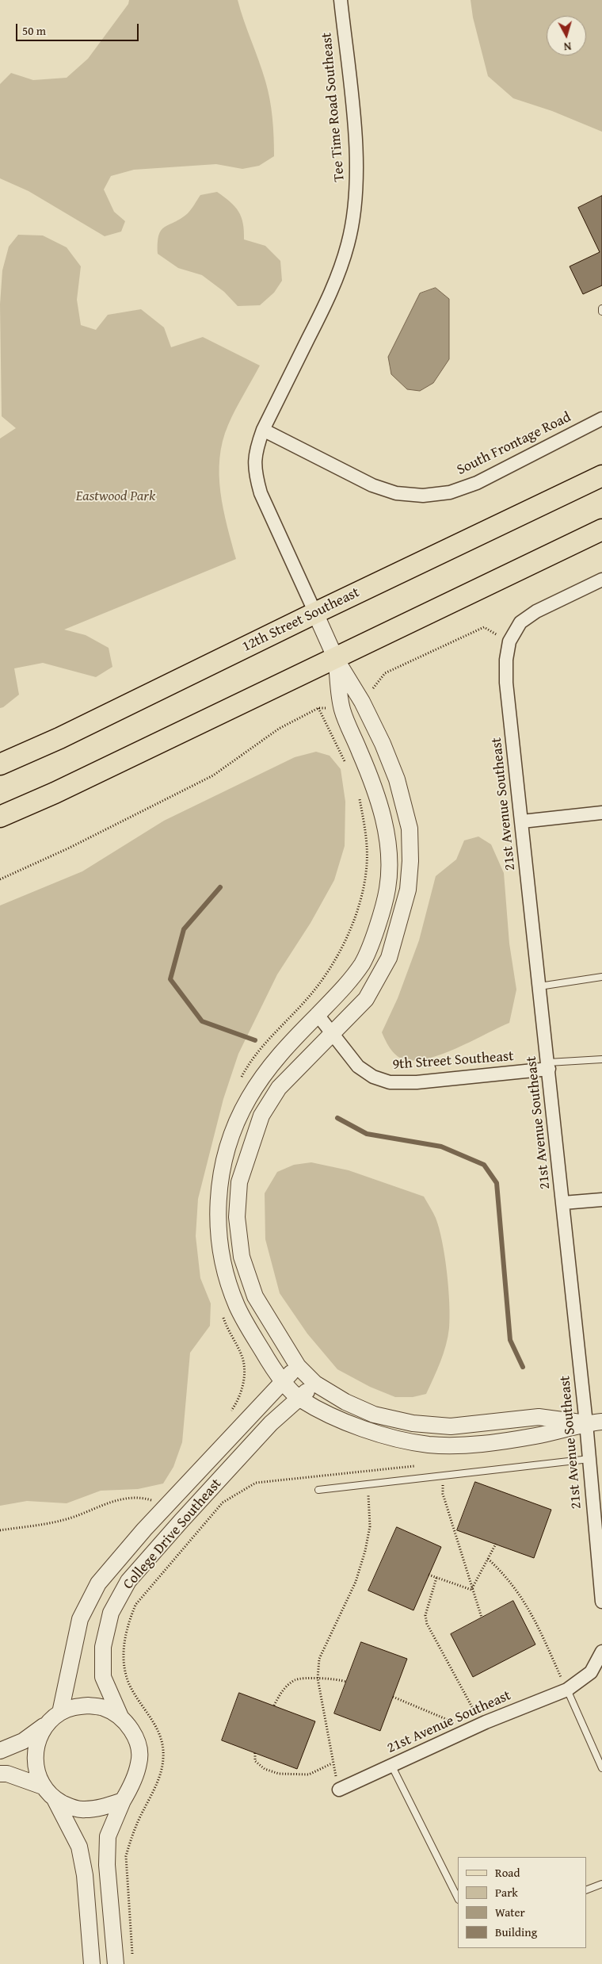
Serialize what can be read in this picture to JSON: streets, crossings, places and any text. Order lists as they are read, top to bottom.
{
  "streets": {
    "main road": ["12th Street Southeast"],
    "street": [
      "Tee Time Road Southeast",
      "South Frontage Road",
      "21st Avenue Southeast",
      "9th Street Southeast",
      "College Drive Southeast"
    ]
  },
  "crossings": [
    ["Tee Time Road Southeast", "South Frontage Road"],
    ["Tee Time Road Southeast", "12th Street Southeast"],
    ["21st Avenue Southeast", "9th Street Southeast"]
  ],
  "parks": ["Eastwood Park"],
  "legend": [
    "Road",
    "Park",
    "Water",
    "Building"
  ],
  "scale_bar": "50 m",
  "north": "bottom"
}
